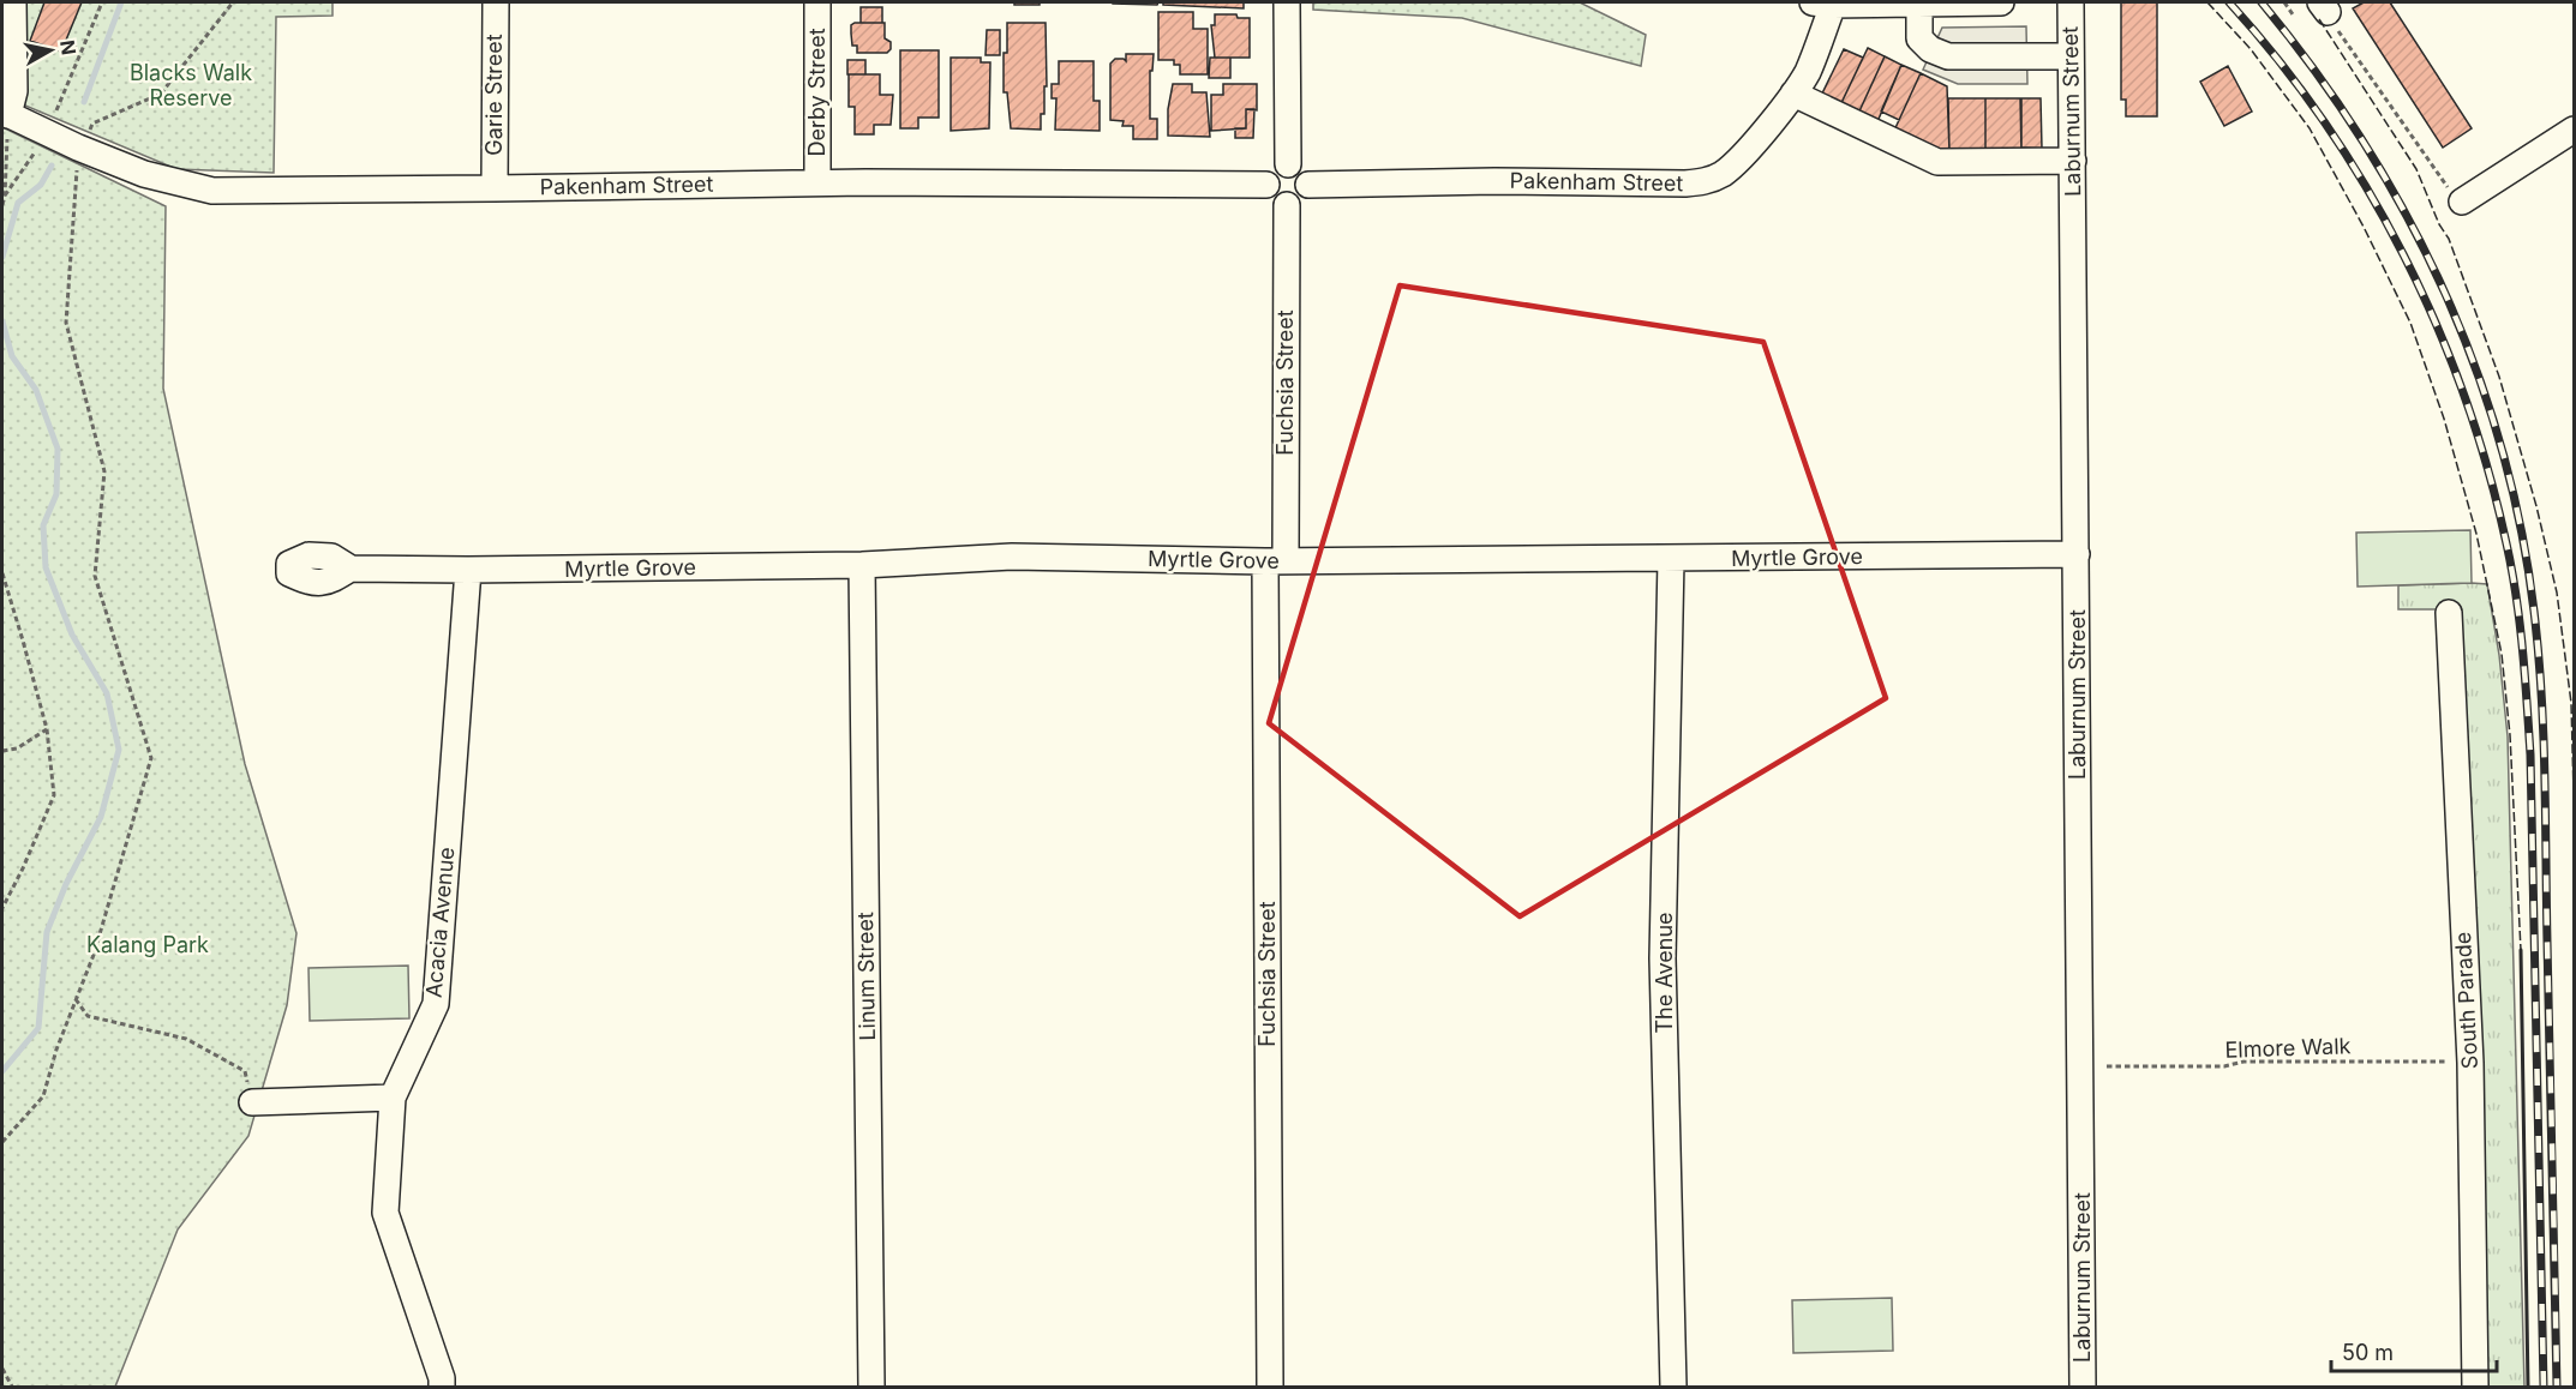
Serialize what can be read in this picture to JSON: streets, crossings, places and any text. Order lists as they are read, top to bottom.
{
  "streets": {
    "street": [
      "Derby Street",
      "Garie Street",
      "Laburnum Street",
      "Pakenham Street",
      "Fuchsia Street",
      "Myrtle Grove",
      "Acacia Avenue",
      "The Avenue",
      "Linum Street",
      "South Parade"
    ],
    "path": ["Elmore Walk"]
  },
  "crossings": [
    ["Derby Street", "Pakenham Street"],
    ["Garie Street", "Pakenham Street"],
    ["Laburnum Street", "Myrtle Grove"],
    ["Pakenham Street", "Fuchsia Street"],
    ["Fuchsia Street", "Myrtle Grove"],
    ["Myrtle Grove", "Acacia Avenue"],
    ["Myrtle Grove", "The Avenue"],
    ["Myrtle Grove", "Linum Street"],
    ["South Parade", "Elmore Walk"]
  ],
  "parks": ["Blacks Walk Reserve", "Kalang Park"],
  "scale_bar": "50 m",
  "north": "right"
}
